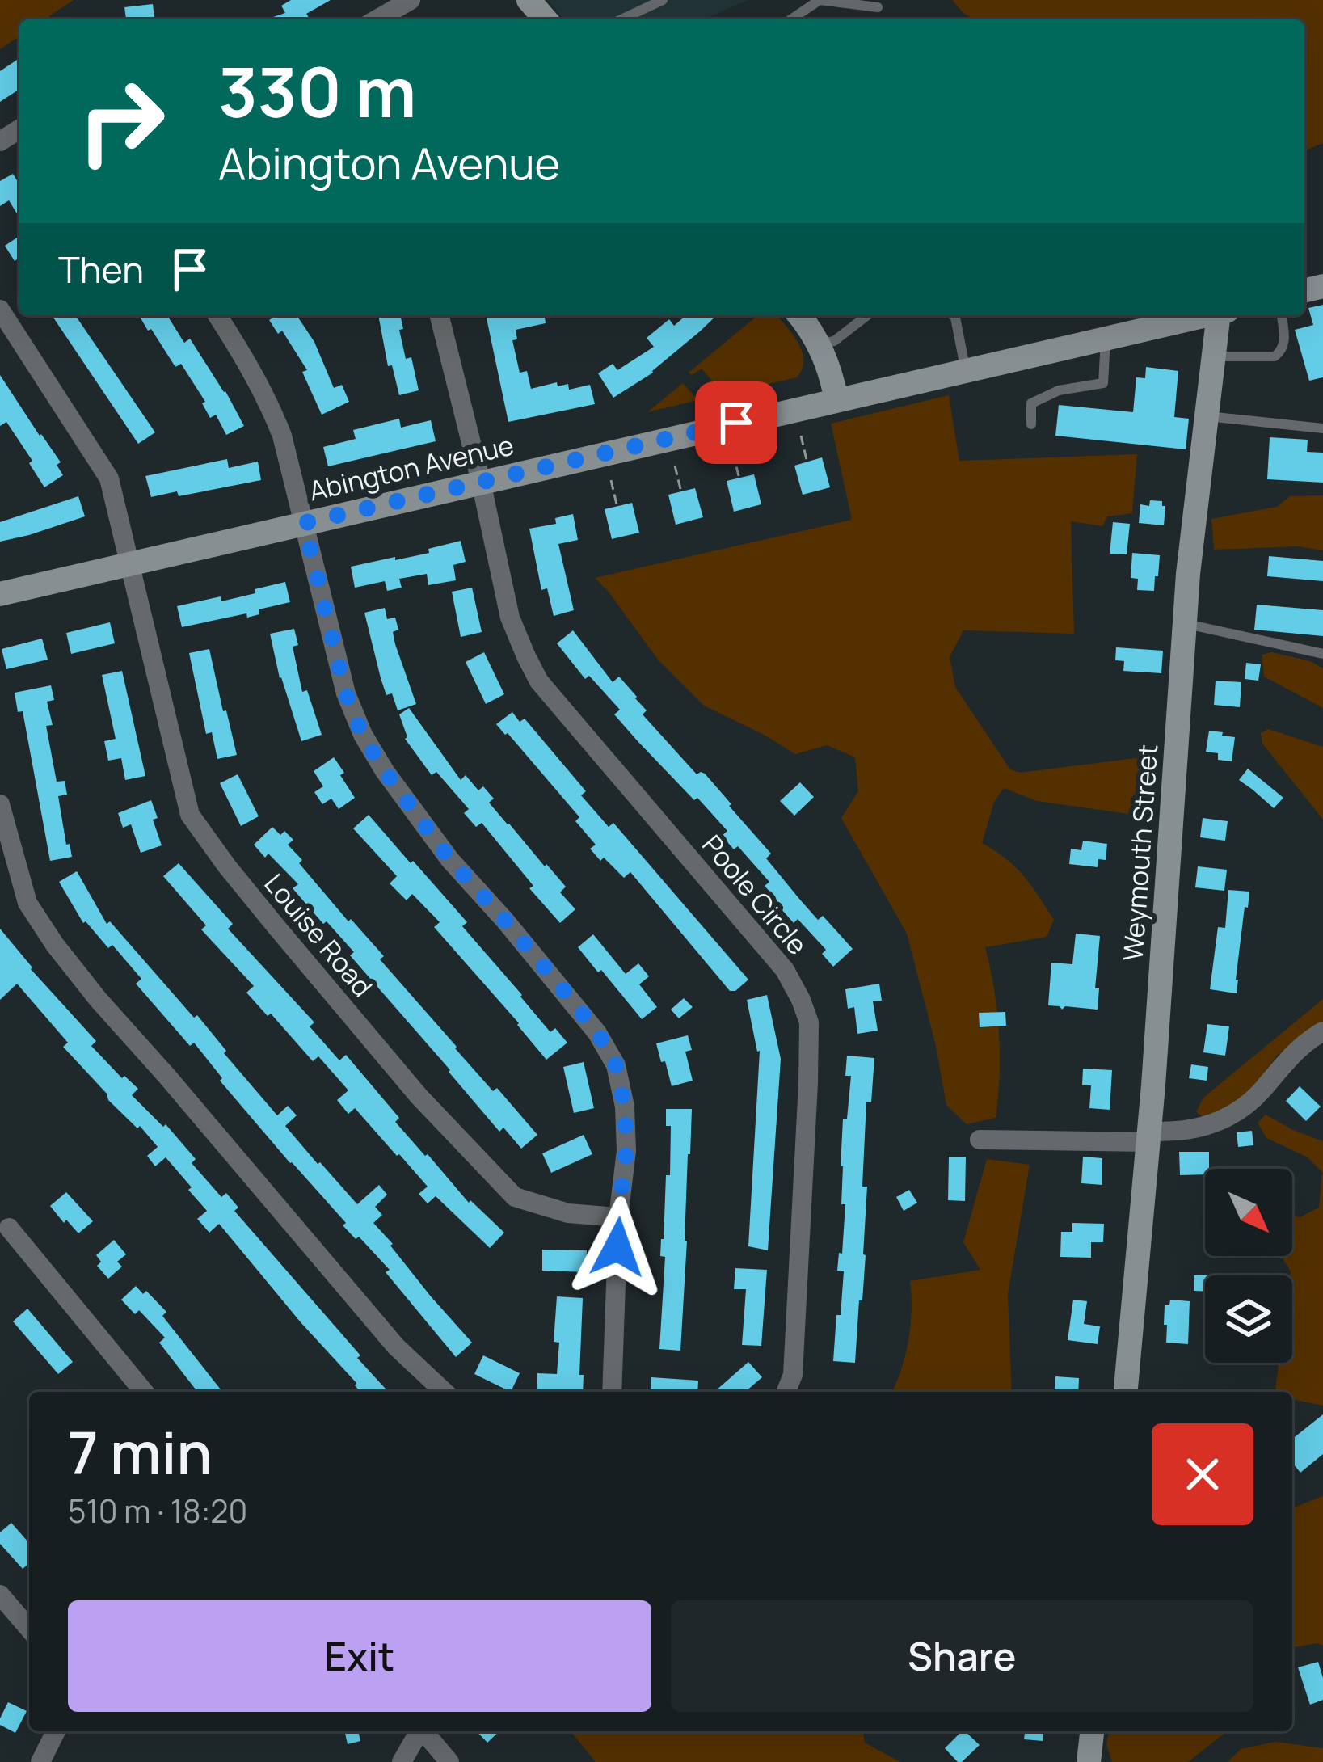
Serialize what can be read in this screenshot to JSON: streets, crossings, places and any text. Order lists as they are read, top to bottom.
{
  "streets": {
    "main road": ["Abington Avenue", "Weymouth Street"],
    "street": ["Poole Circle", "Louise Road"]
  },
  "crossings": [
    ["Abington Avenue", "Poole Circle"],
    ["Abington Avenue", "Louise Road"]
  ],
  "north": "bottom right",
  "page": {
    "turn": ["330 m", "Abington Avenue"],
    "then": "Then",
    "heading": ["7 min", "510 m · 18:20"],
    "buttons": ["Exit", "Share"]
  }
}
